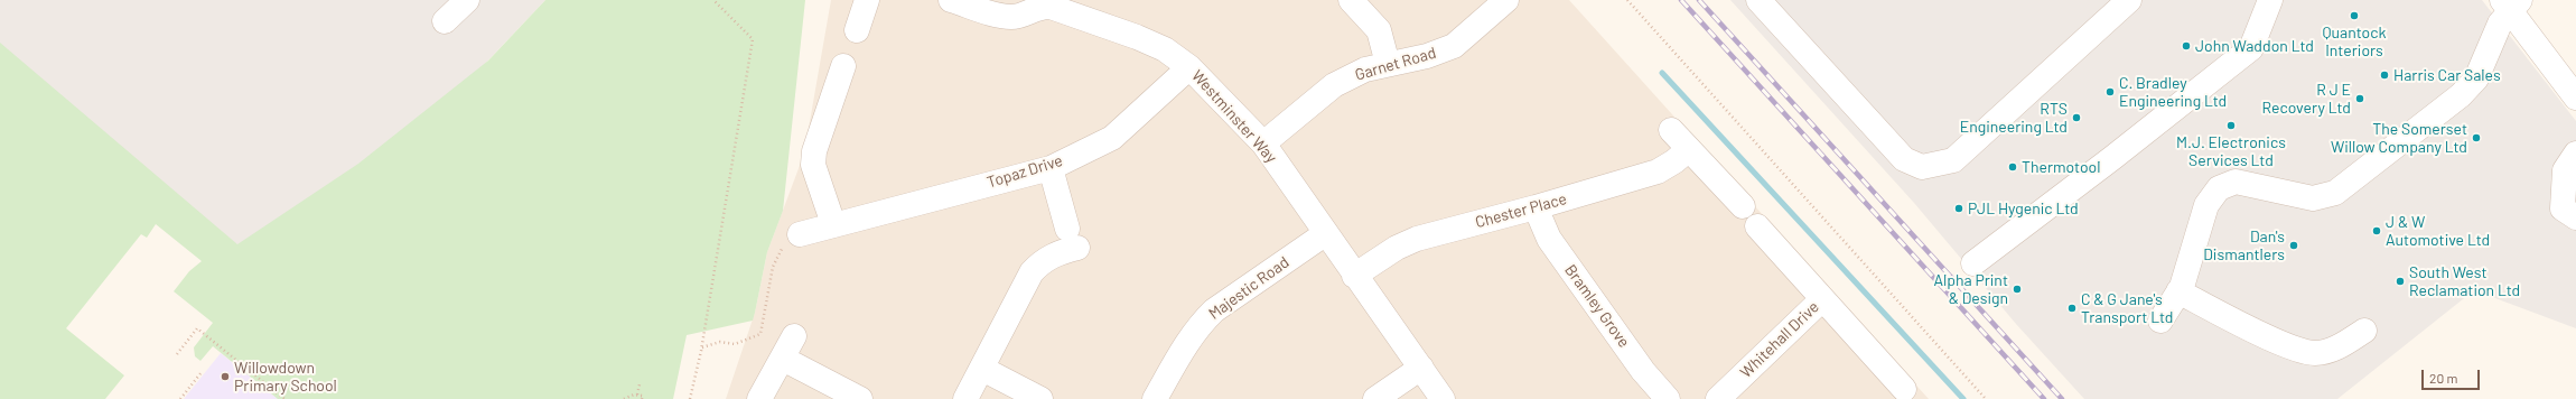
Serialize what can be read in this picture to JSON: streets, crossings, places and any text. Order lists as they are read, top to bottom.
{
  "streets": {
    "street": [
      "Garnet Road",
      "Westminster Way",
      "Topaz Drive",
      "Chester Place",
      "Majestic Road",
      "Bramley Grove",
      "Whitehall Drive"
    ]
  },
  "crossings": [
    ["Garnet Road", "Westminster Way"],
    ["Westminster Way", "Topaz Drive"],
    ["Westminster Way", "Chester Place"],
    ["Westminster Way", "Majestic Road"],
    ["Chester Place", "Bramley Grove"]
  ],
  "places": [
    "Quantock Interiors",
    "John Waddon Ltd",
    "Harris Car Sales",
    "C. Bradley Engineering Ltd",
    "R J E Recovery Ltd",
    "RTS Engineering Ltd",
    "M.J. Electronics Services Ltd",
    "The Somerset Willow Company Ltd",
    "Thermotool",
    "PJL Hygenic Ltd",
    "J & W Automotive Ltd",
    "Dan's Dismantlers",
    "South West Reclamation Ltd",
    "Alpha Print & Design",
    "C & G Jane's Transport Ltd",
    "Willowdown Primary School"
  ],
  "scale_bar": "20 m"
}
